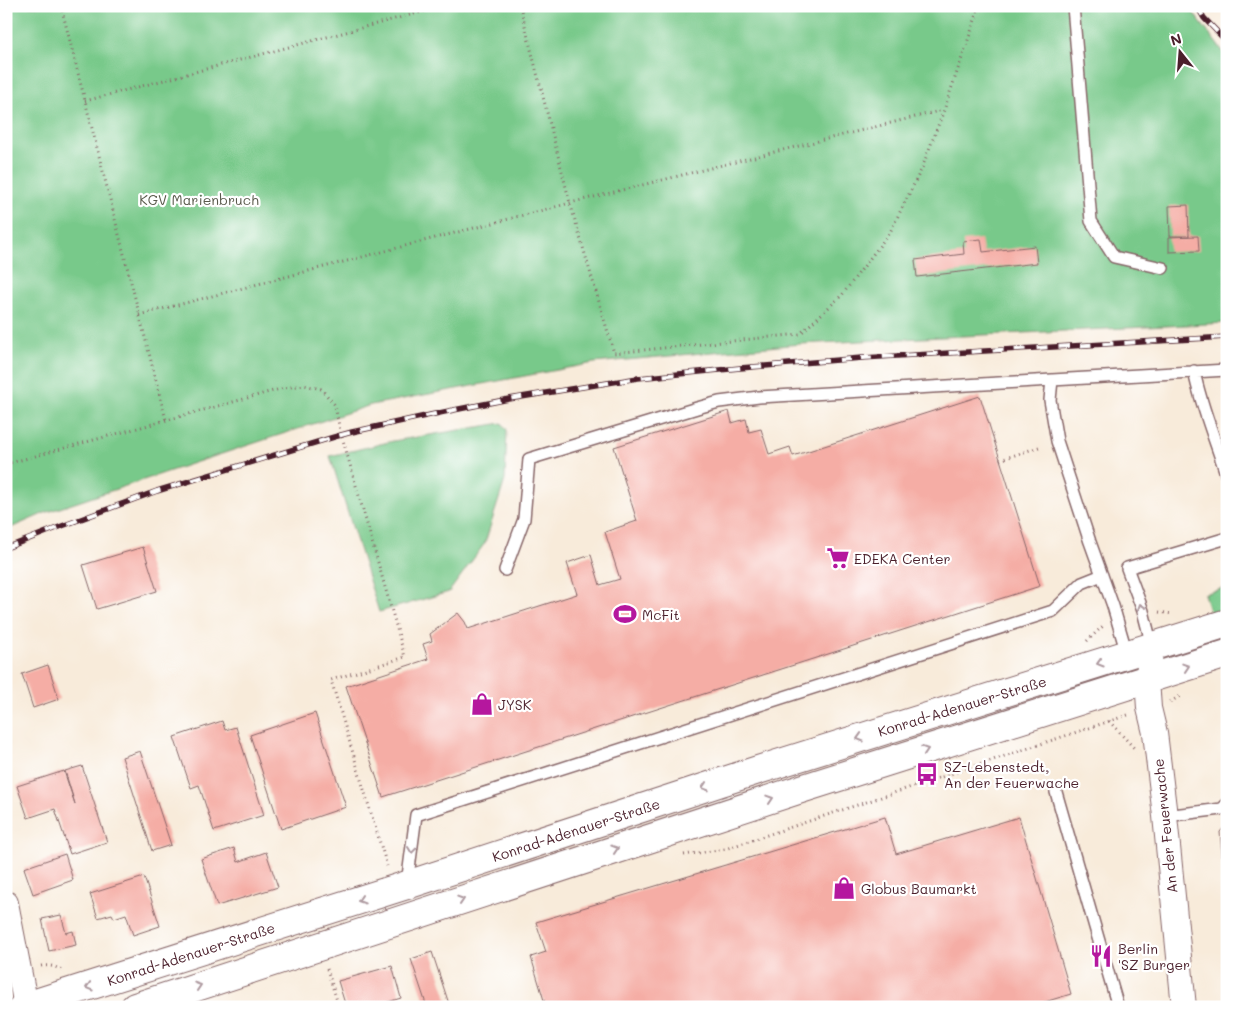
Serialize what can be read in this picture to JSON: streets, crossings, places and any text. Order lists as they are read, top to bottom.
{
  "streets": {
    "street": ["Konrad-Adenauer-Straße", "An der Feuerwache"]
  },
  "crossings": [
    ["Konrad-Adenauer-Straße", "An der Feuerwache"]
  ],
  "parks": ["KGV Marienbruch"],
  "places": {
    "supermarket": ["EDEKA Center"],
    "sports": ["McFit"],
    "shop": ["JYSK", "Globus Baumarkt"],
    "bus stop": ["SZ-Lebenstedt, An der Feuerwache"],
    "restaurant": ["Berlin 'SZ Burger"]
  },
  "north": "top"
}
